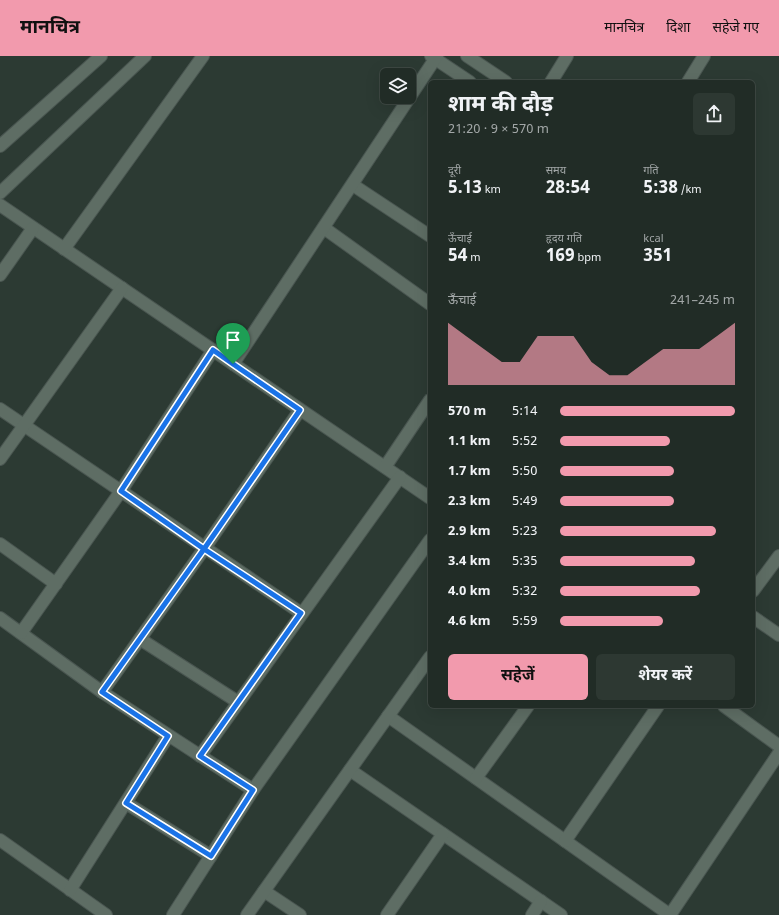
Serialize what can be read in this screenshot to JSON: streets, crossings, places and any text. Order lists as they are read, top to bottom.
{
  "page": {
    "header": "मानचित्र",
    "nav": ["मानचित्र", "दिशा", "सहेजे गए"],
    "heading": ["शाम की दौड़", "21:20 · 9 × 570 m"],
    "stats": [
      ["दूरी", "5.13 km"],
      ["समय", "28:54"],
      ["गति", "5:38 /km"],
      ["ऊँचाई", "54 m"],
      ["हृदय गति", "169 bpm"],
      ["kcal", "351"]
    ],
    "chart": ["ऊँचाई", "241–245 m"],
    "list": [
      {
        "name": "570 m",
        "note": "5:14"
      },
      {
        "name": "1.1 km",
        "note": "5:52"
      },
      {
        "name": "1.7 km",
        "note": "5:50"
      },
      {
        "name": "2.3 km",
        "note": "5:49"
      },
      {
        "name": "2.9 km",
        "note": "5:23"
      },
      {
        "name": "3.4 km",
        "note": "5:35"
      },
      {
        "name": "4.0 km",
        "note": "5:32"
      },
      {
        "name": "4.6 km",
        "note": "5:59"
      }
    ],
    "buttons": ["सहेजें", "शेयर करें"]
  }
}
